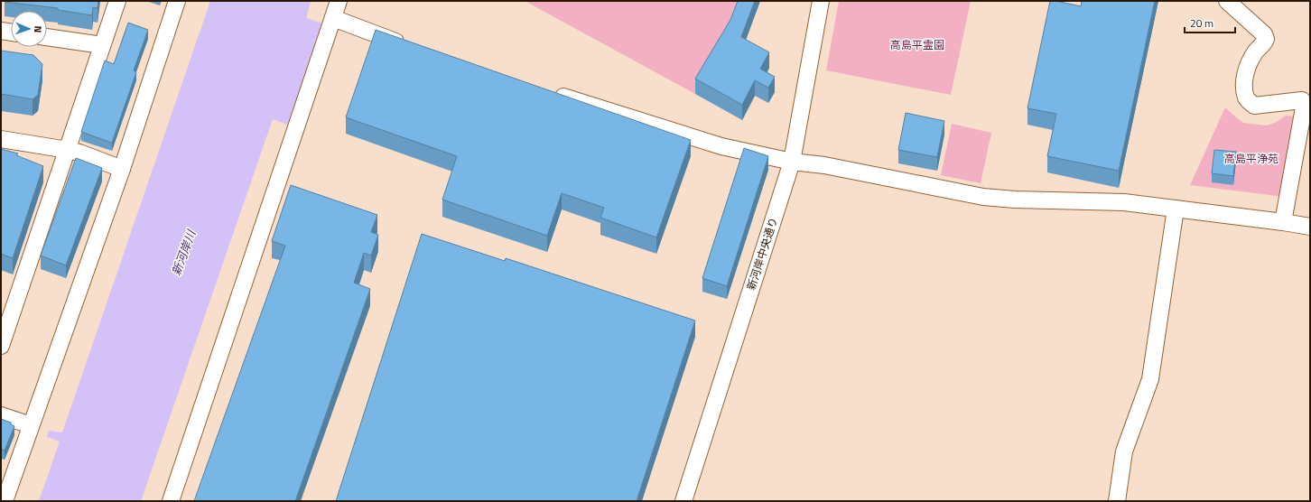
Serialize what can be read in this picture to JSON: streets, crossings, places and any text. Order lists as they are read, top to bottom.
{
  "streets": {
    "street": ["新河岸中央通り"]
  },
  "water": ["新河岸川"],
  "parks": ["高島平霊園", "高島平浄苑"],
  "scale_bar": "20 m",
  "north": "right"
}
